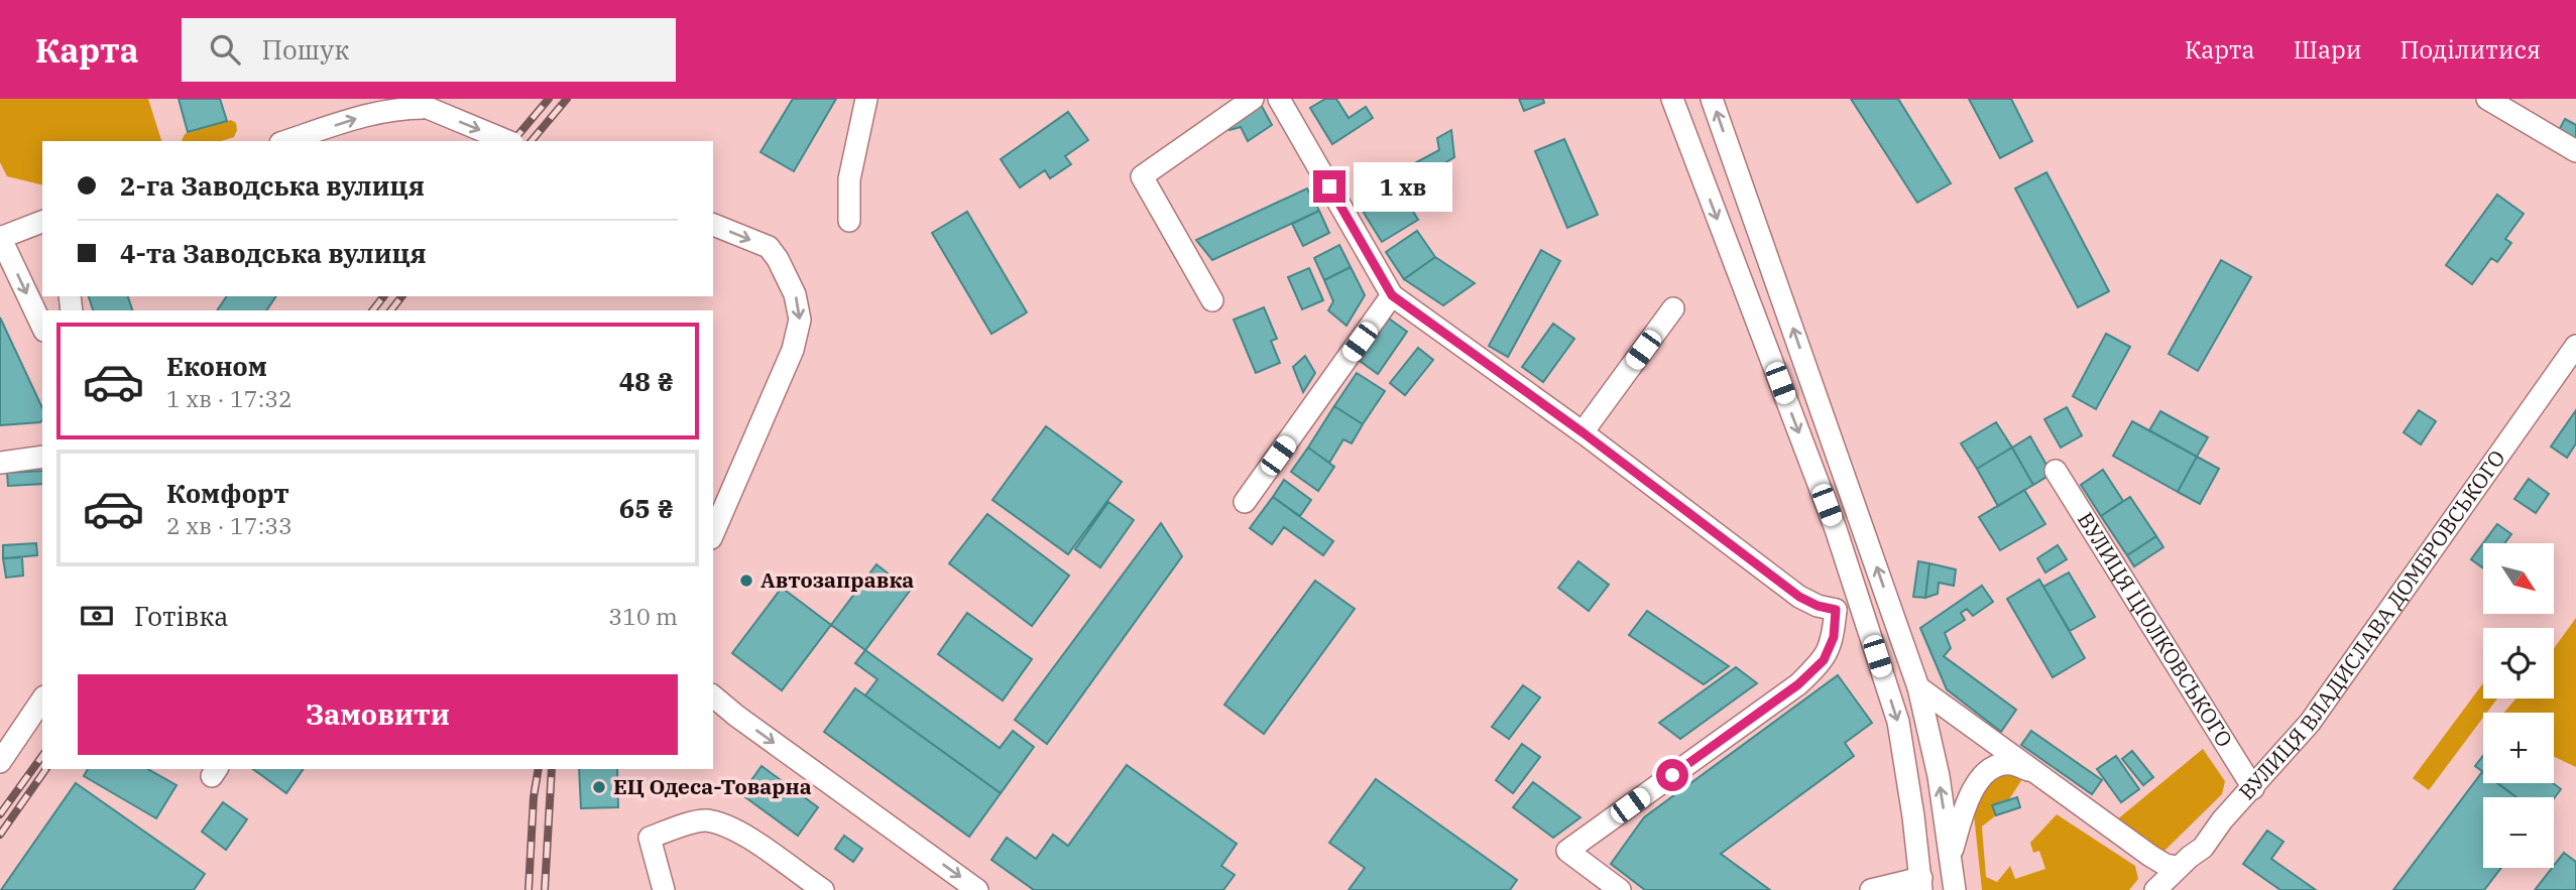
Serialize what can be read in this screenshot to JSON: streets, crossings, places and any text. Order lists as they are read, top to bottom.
{
  "streets": {
    "street": ["ВУЛИЦЯ ВЛАДИСЛАВА ДОМБРОВСЬКОГО", "ВУЛИЦЯ ЦІОЛКОВСЬКОГО"]
  },
  "crossings": [
    ["ВУЛИЦЯ ВЛАДИСЛАВА ДОМБРОВСЬКОГО", "ВУЛИЦЯ ЦІОЛКОВСЬКОГО"]
  ],
  "places": ["Автозаправка", "ЕЦ Одеса-Товарна"],
  "north": "bottom right",
  "page": {
    "header": "Карта",
    "search": "Пошук",
    "nav": ["Карта", "Шари", "Поділитися"],
    "banner": ["2-га Заводська вулиця", "4-та Заводська вулиця"],
    "bubble": "1 хв",
    "list": [
      {
        "name": "Економ",
        "note": "1 хв · 17:32",
        "value": "48 ₴"
      },
      {
        "name": "Комфорт",
        "note": "2 хв · 17:33",
        "value": "65 ₴"
      }
    ],
    "map_buttons": ["+", "−"],
    "pay": ["Готівка", "310 m"],
    "buttons": "Замовити"
  }
}
